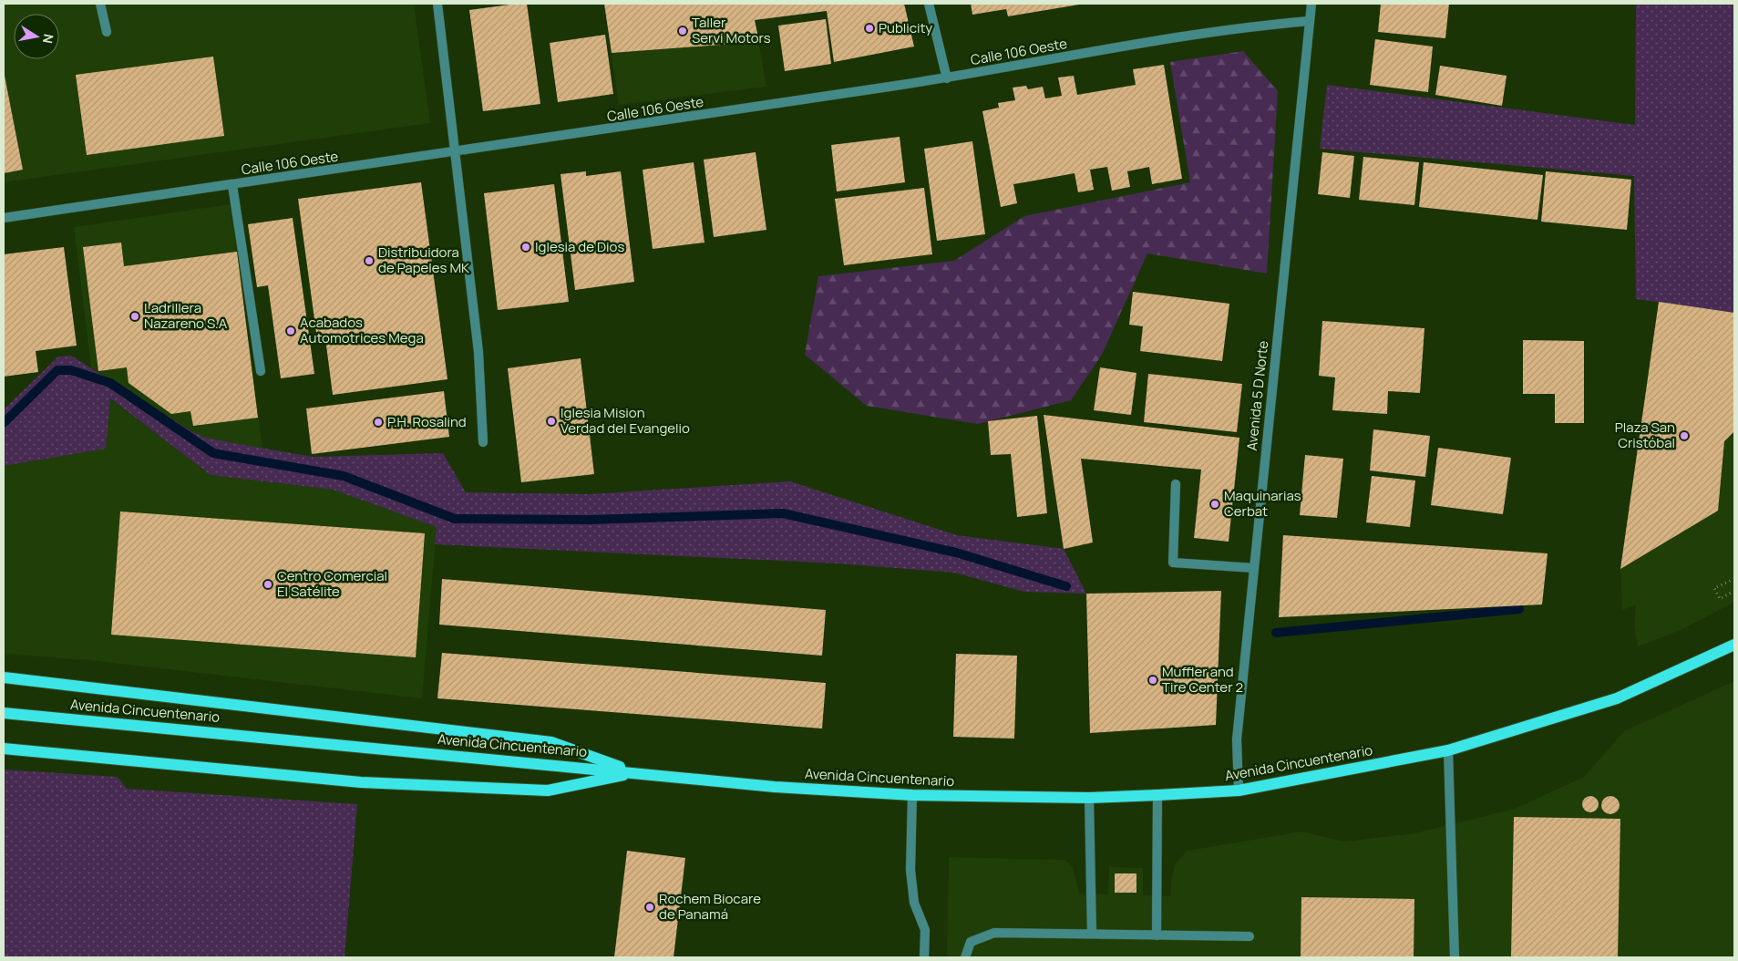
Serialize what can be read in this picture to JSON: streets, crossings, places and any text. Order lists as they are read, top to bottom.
{
  "streets": {
    "main road": ["Avenida Cincuentenario"],
    "street": ["Calle 106 Oeste", "Avenida 5 D Norte"]
  },
  "crossings": [
    ["Calle 106 Oeste", "Avenida 5 D Norte"],
    ["Avenida 5 D Norte", "Avenida Cincuentenario"]
  ],
  "places": [
    "Publicity",
    "Taller Servi Motors",
    "Iglesia de Dios",
    "Distribuidora de Papeles MK",
    "Ladrillera Nazareno S.A",
    "Acabados Automotrices Mega",
    "Iglesia Mision Verdad del Evangelio",
    "P.H. Rosalind",
    "Plaza San Cristóbal",
    "Maquinarias Cerbat",
    "Centro Comercial El Satélite",
    "Muffler and Tire Center 2",
    "Rochem Biocare de Panamá"
  ],
  "north": "right"
}
